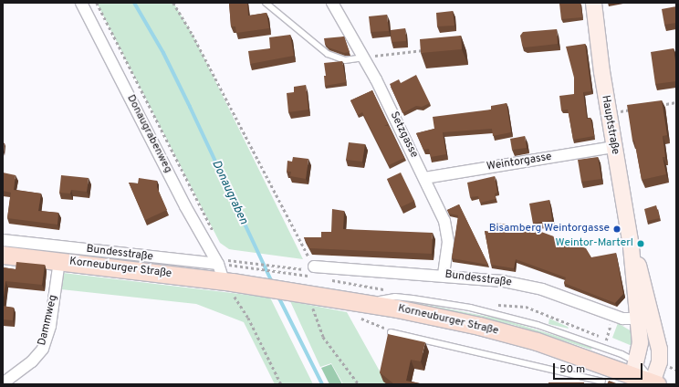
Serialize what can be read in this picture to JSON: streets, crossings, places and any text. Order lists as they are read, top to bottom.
{
  "streets": {
    "main road": ["Hauptstraße", "Korneuburger Straße"],
    "street": [
      "Donaugrabenweg",
      "Setzgasse",
      "Weintorgasse",
      "Bundesstraße",
      "Dammweg"
    ]
  },
  "crossings": [
    ["Hauptstraße", "Weintorgasse"],
    ["Hauptstraße", "Bundesstraße"],
    ["Hauptstraße", "Korneuburger Straße"],
    ["Donaugrabenweg", "Bundesstraße"],
    ["Donaugrabenweg", "Korneuburger Straße"],
    ["Setzgasse", "Weintorgasse"],
    ["Setzgasse", "Bundesstraße"],
    ["Bundesstraße", "Korneuburger Straße"],
    ["Korneuburger Straße", "Dammweg"]
  ],
  "water": ["Donaugraben"],
  "places": ["Bisamberg Weintorgasse", "Weintor-Marterl"],
  "scale_bar": "50 m"
}
